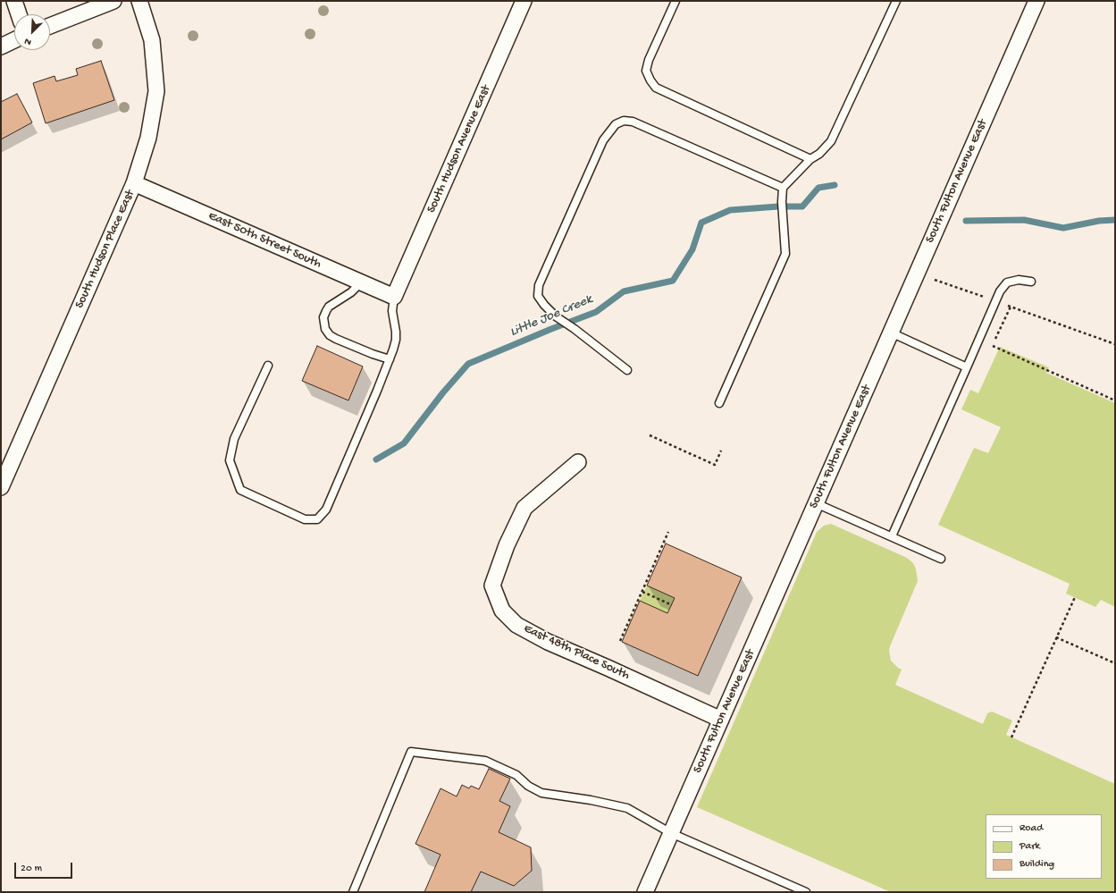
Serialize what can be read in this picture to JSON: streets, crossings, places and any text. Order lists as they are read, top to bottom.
{
  "streets": {
    "street": [
      "South Hudson Avenue East",
      "South Fulton Avenue East",
      "East 50th Street South",
      "South Hudson Place East",
      "East 48th Place South"
    ]
  },
  "crossings": [
    ["South Hudson Avenue East", "East 50th Street South"],
    ["South Fulton Avenue East", "East 48th Place South"],
    ["East 50th Street South", "South Hudson Place East"]
  ],
  "water": ["Little Joe Creek"],
  "legend": ["Road", "Park", "Building"],
  "scale_bar": "20 m",
  "north": "bottom left"
}
